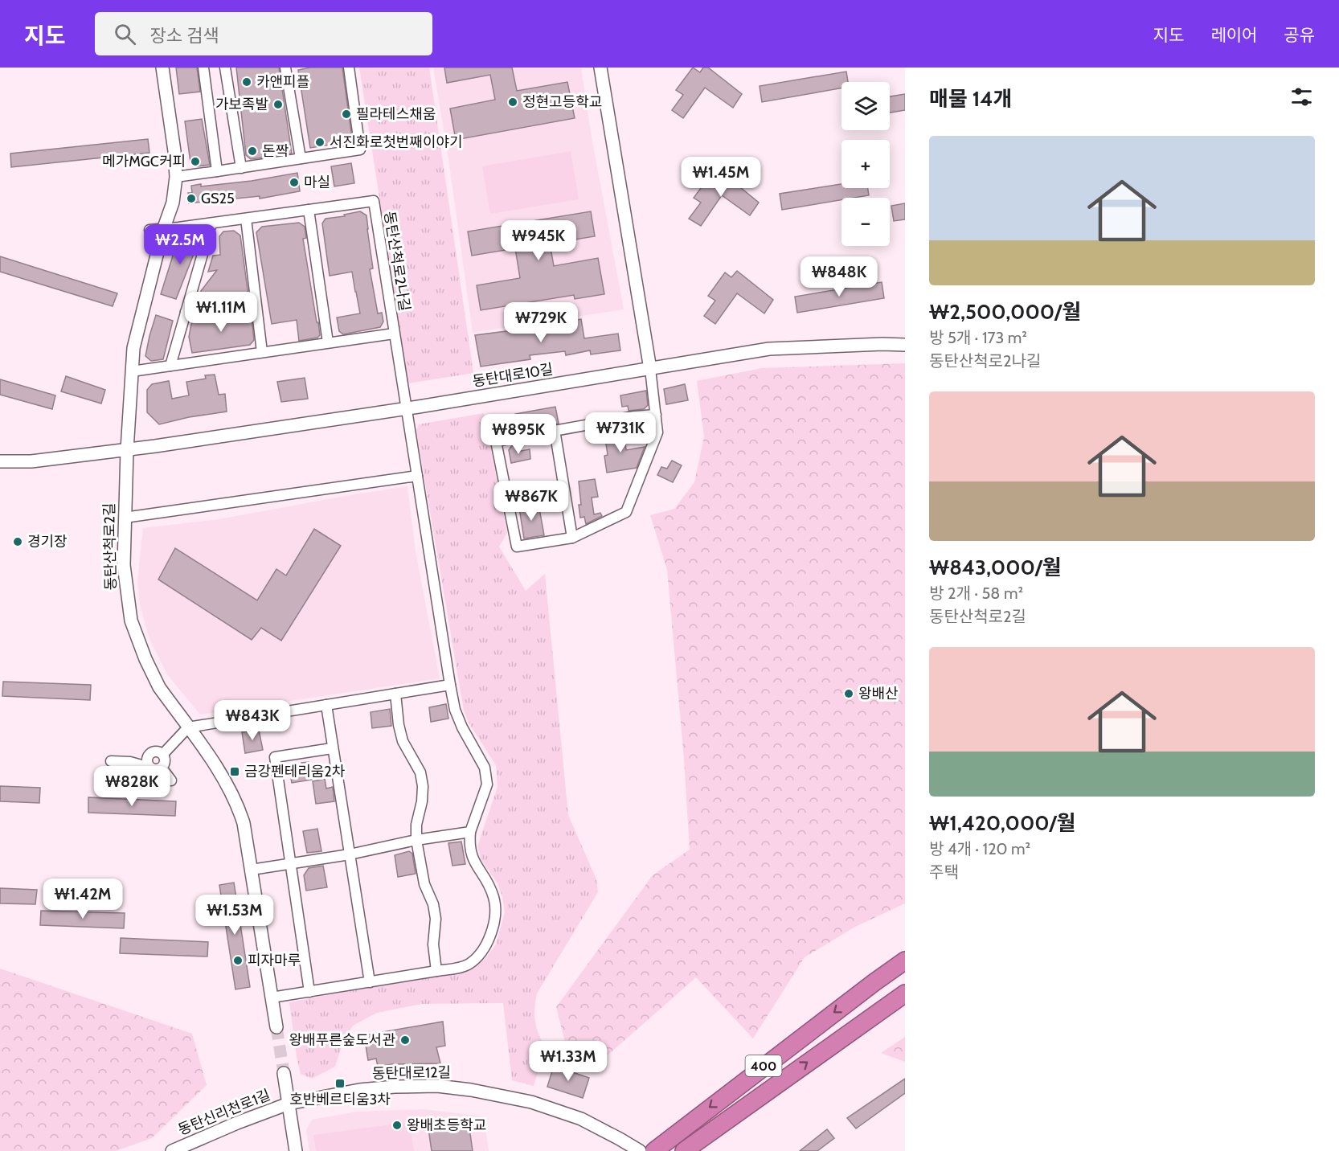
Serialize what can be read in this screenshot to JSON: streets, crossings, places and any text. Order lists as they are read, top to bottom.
{
  "streets": {
    "highway": ["400"],
    "street": [
      "동탄산척로2나길",
      "동탄대로10길",
      "동탄산척로2길",
      "동탄대로12길",
      "동탄신리천로1길"
    ]
  },
  "crossings": [
    ["동탄산척로2나길", "동탄대로10길"],
    ["동탄산척로2나길", "동탄산척로2길"],
    ["동탄대로10길", "동탄산척로2길"],
    ["동탄대로12길", "동탄신리천로1길"]
  ],
  "places": {
    "other": [
      "카앤피플",
      "정현고등학교",
      "가보족발",
      "필라테스채움",
      "서진화로첫번째이야기",
      "돈짝",
      "메가MGC커피",
      "마실",
      "GS25",
      "경기장",
      "왕배산",
      "피자마루",
      "왕배푸른숲도서관",
      "왕배초등학교"
    ],
    "transit": ["금강펜테리움2차", "호반베르디움3차"]
  },
  "page": {
    "header": "지도",
    "search": "장소 검색",
    "nav": ["지도", "레이어", "공유"],
    "heading": "매물 14개",
    "map_buttons": ["+", "−"],
    "list": [
      {
        "name": "₩2,500,000/월",
        "note": "방 5개 · 173 m² · 동탄산척로2나길"
      },
      {
        "name": "₩843,000/월",
        "note": "방 2개 · 58 m² · 동탄산척로2길"
      },
      {
        "name": "₩1,420,000/월",
        "note": "방 4개 · 120 m² · 주택"
      }
    ],
    "price": [
      "₩1.45M",
      "₩945K",
      "₩2.5M",
      "₩848K",
      "₩1.11M",
      "₩729K",
      "₩731K",
      "₩895K",
      "₩867K",
      "₩843K",
      "₩828K",
      "₩1.42M",
      "₩1.53M",
      "₩1.33M"
    ]
  }
}
